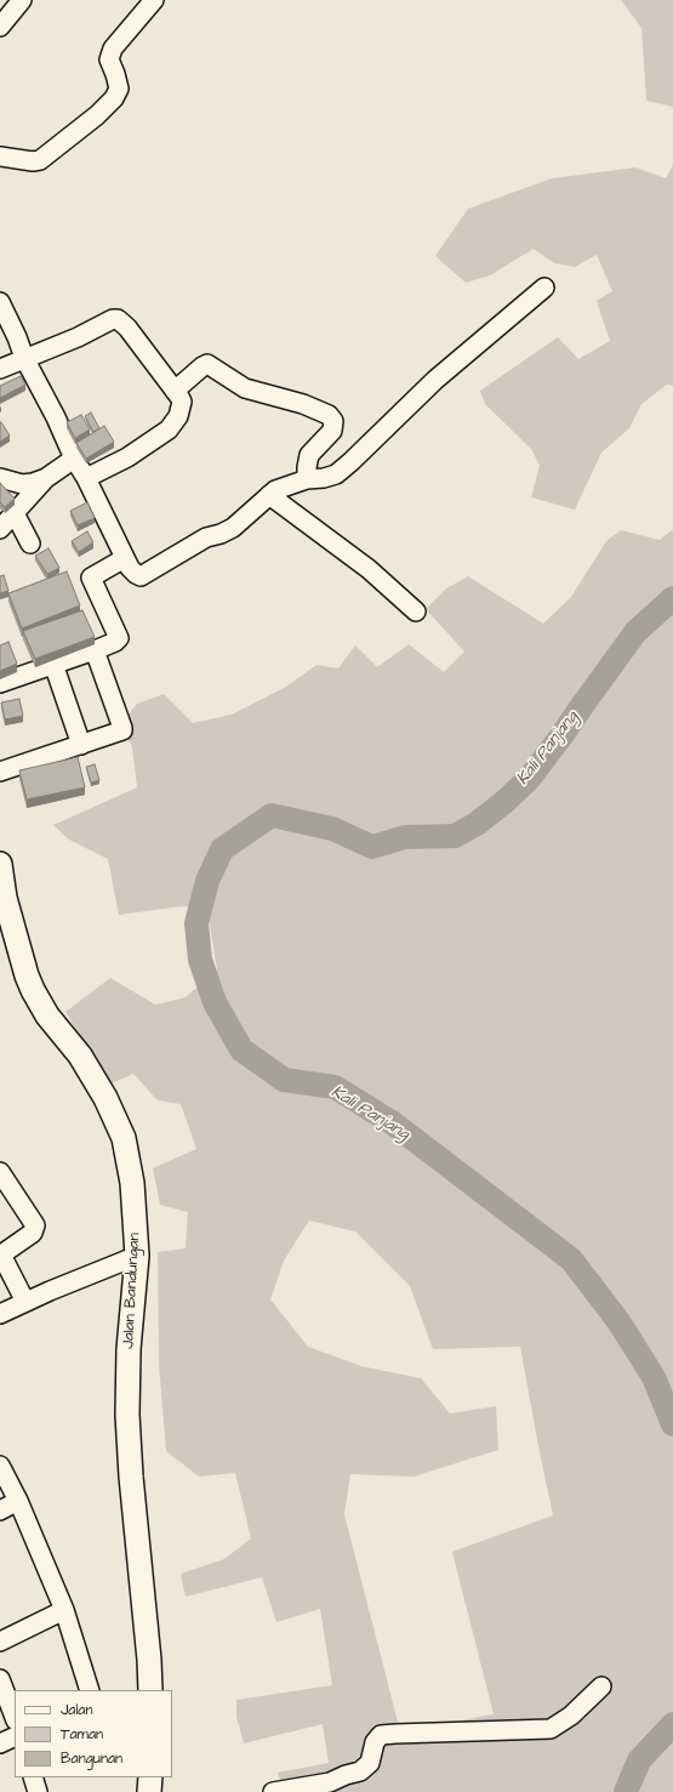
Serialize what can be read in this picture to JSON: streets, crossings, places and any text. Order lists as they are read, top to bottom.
{
  "streets": {
    "main road": ["Jalan Bandungan"]
  },
  "water": ["Kali Panjang"],
  "legend": ["Jalan", "Taman", "Bangunan"]
}
